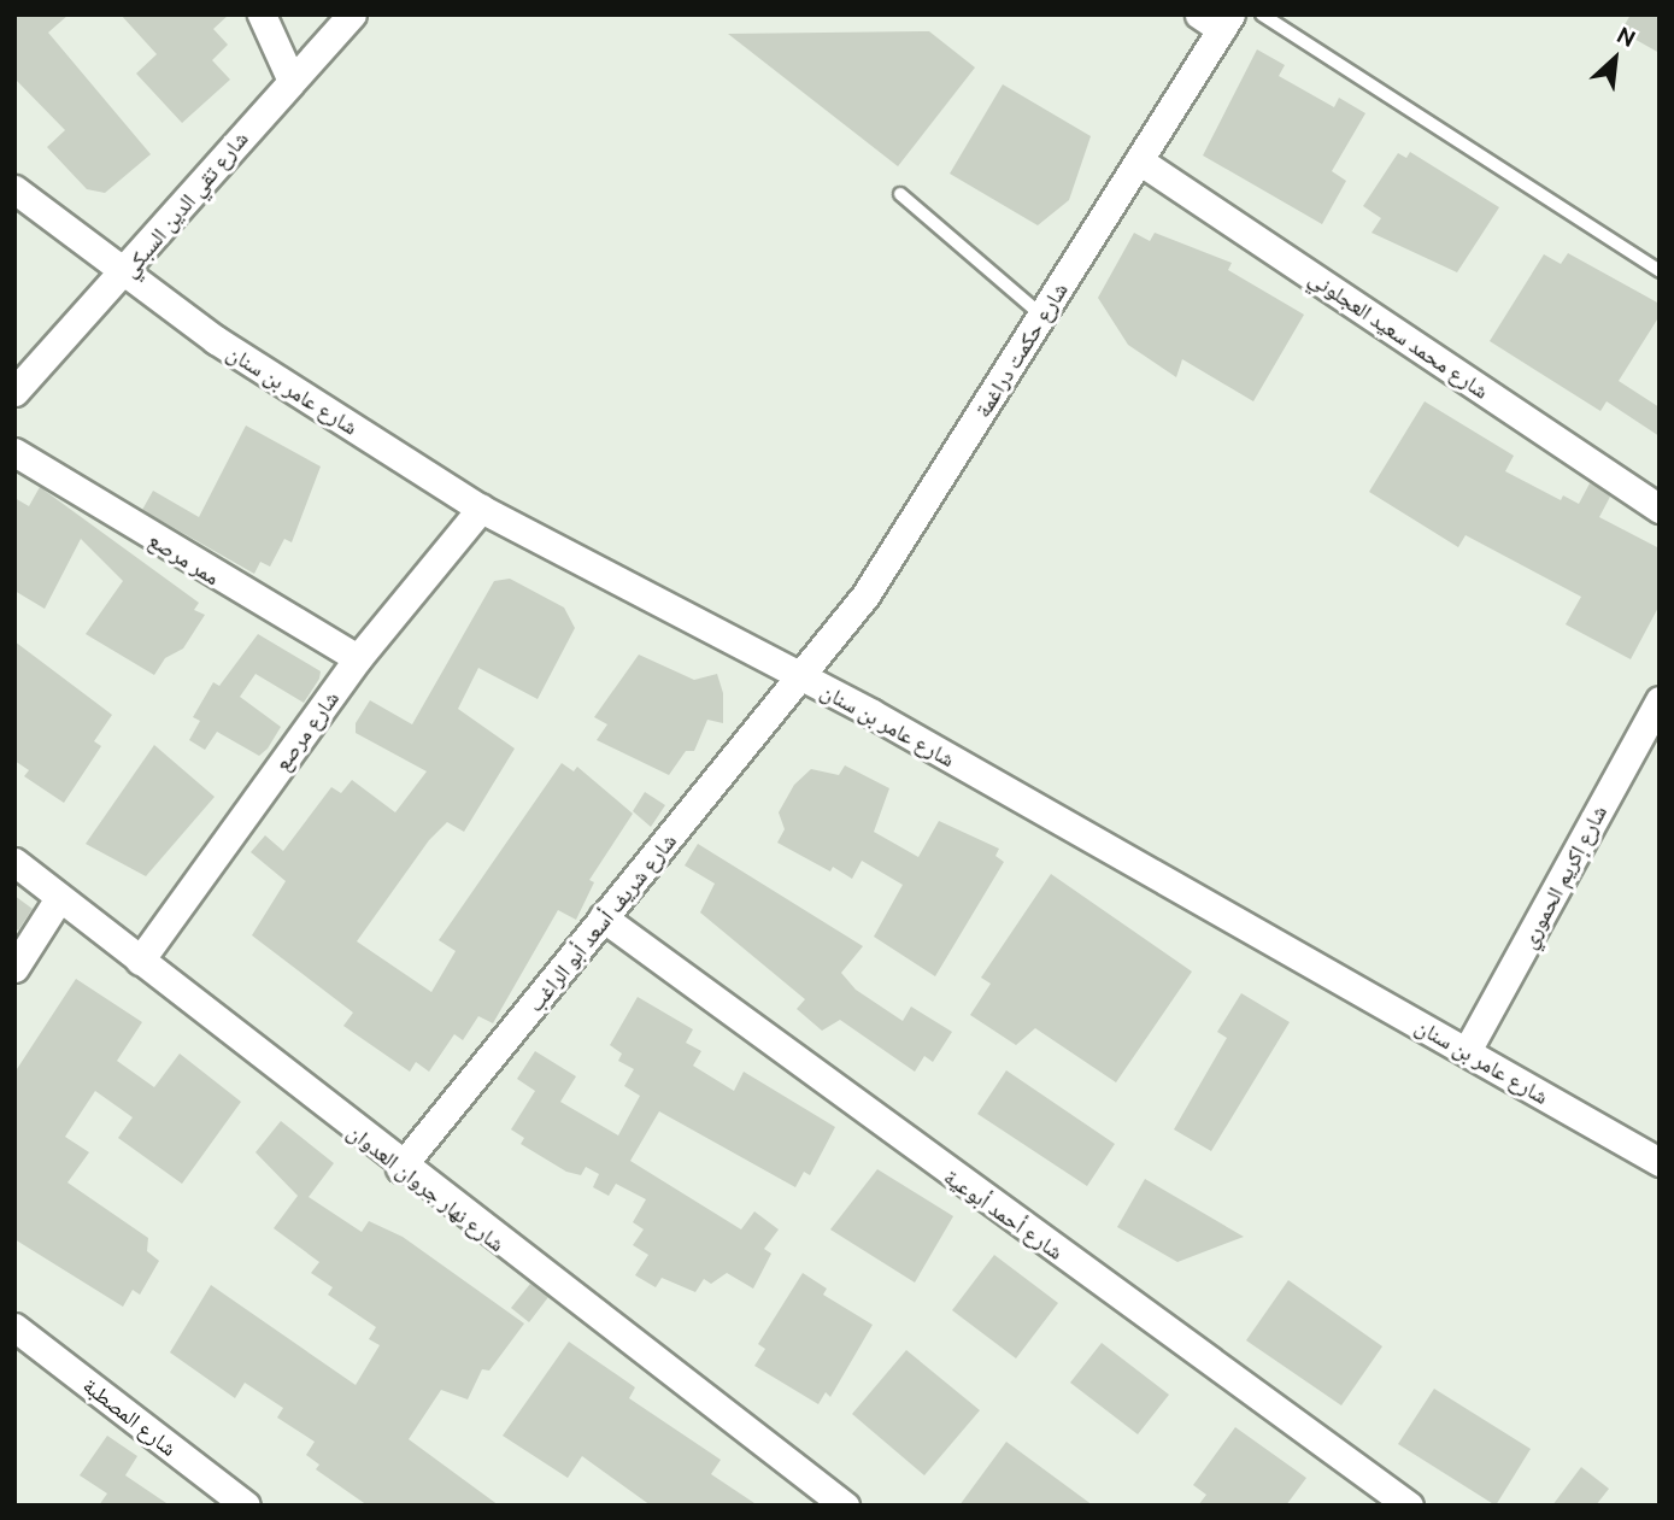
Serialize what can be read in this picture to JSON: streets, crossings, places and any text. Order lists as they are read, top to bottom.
{
  "streets": {
    "street": [
      "شارع تقي الدين السبكي",
      "شارع محمد سعيد العجلوني",
      "شارع حكمت دراغمة",
      "شارع عامر بن سنان",
      "ممر مرصع",
      "شارع مرصع",
      "شارع إكريم الحموري",
      "شارع شريف أسعد أبو الراغب",
      "شارع نهار جروان العدوان",
      "شارع أحمد أبوعية",
      "شارع المصطبة"
    ]
  },
  "crossings": [
    ["شارع تقي الدين السبكي", "شارع عامر بن سنان"],
    ["شارع محمد سعيد العجلوني", "شارع حكمت دراغمة"],
    ["شارع حكمت دراغمة", "شارع عامر بن سنان"],
    ["شارع حكمت دراغمة", "شارع شريف أسعد أبو الراغب"],
    ["شارع عامر بن سنان", "شارع مرصع"],
    ["شارع عامر بن سنان", "شارع إكريم الحموري"],
    ["شارع عامر بن سنان", "شارع شريف أسعد أبو الراغب"],
    ["ممر مرصع", "شارع مرصع"],
    ["شارع مرصع", "شارع نهار جروان العدوان"],
    ["شارع شريف أسعد أبو الراغب", "شارع نهار جروان العدوان"],
    ["شارع شريف أسعد أبو الراغب", "شارع أحمد أبوعية"]
  ],
  "north": "top right"
}
